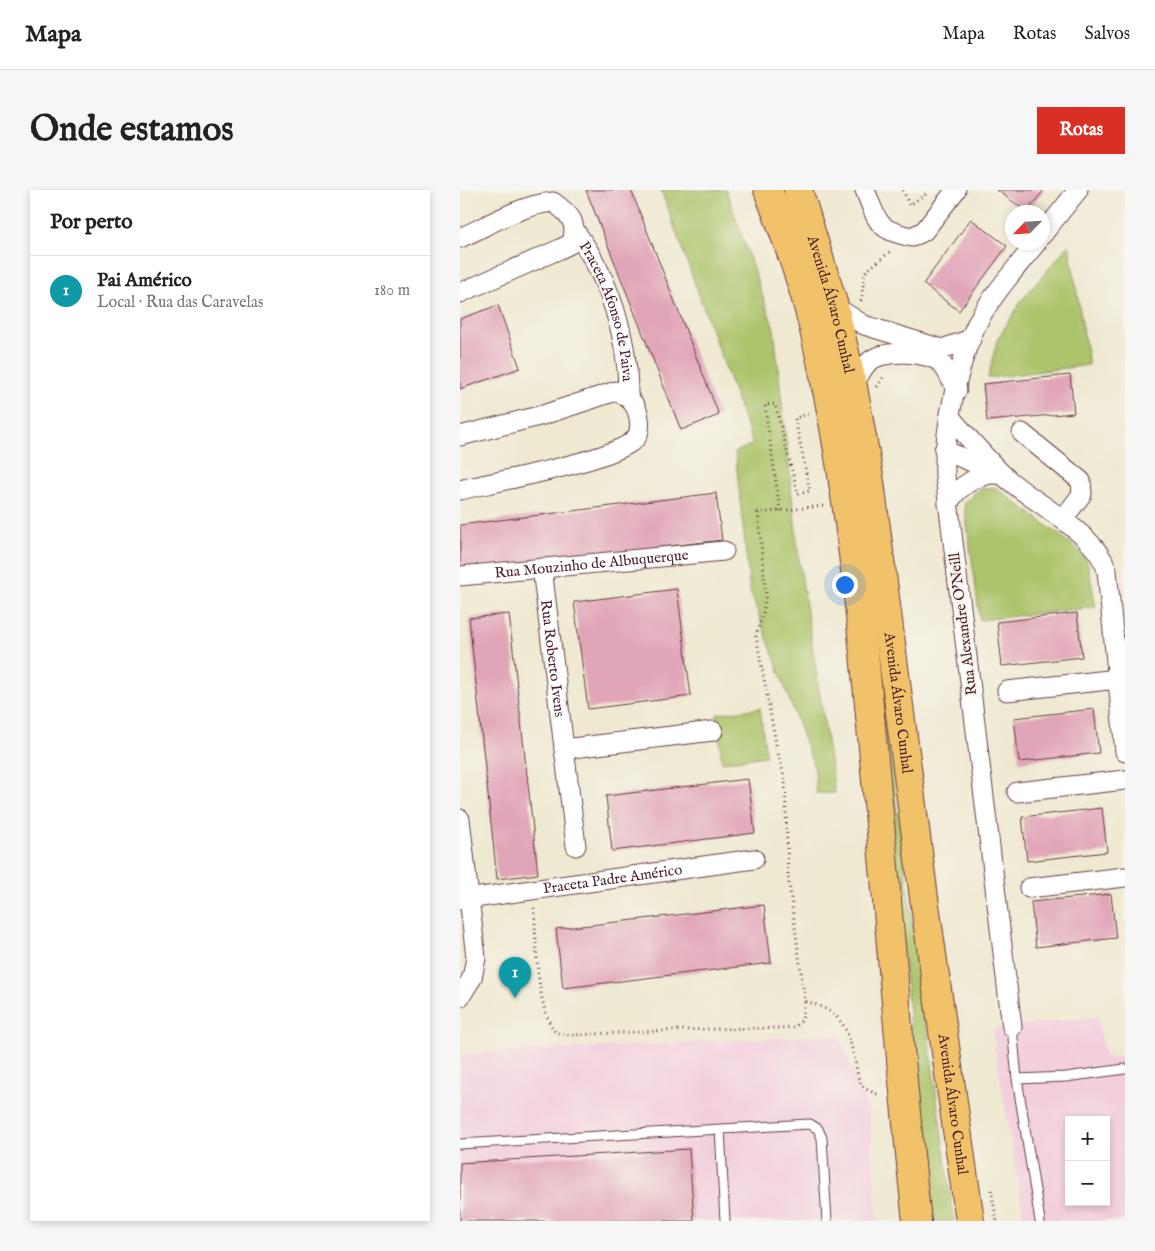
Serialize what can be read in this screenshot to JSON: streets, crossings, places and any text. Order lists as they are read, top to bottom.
{
  "streets": {
    "main road": ["Avenida Álvaro Cunhal"],
    "street": [
      "Praceta Afonso de Paiva",
      "Rua Mouzinho de Albuquerque",
      "Rua Alexandre O'Neill",
      "Rua Roberto Ivens",
      "Praceta Padre Américo"
    ]
  },
  "crossings": [
    ["Rua Mouzinho de Albuquerque", "Rua Roberto Ivens"]
  ],
  "north": "bottom left",
  "page": {
    "header": "Mapa",
    "nav": ["Mapa", "Rotas", "Salvos"],
    "buttons": "Rotas",
    "title": "Onde estamos",
    "heading": "Por perto",
    "list": [
      {
        "mark": "1",
        "name": "Pai Américo",
        "note": "Local · Rua das Caravelas",
        "value": "180 m"
      }
    ],
    "pins": "1",
    "map_buttons": ["+", "−"]
  }
}
